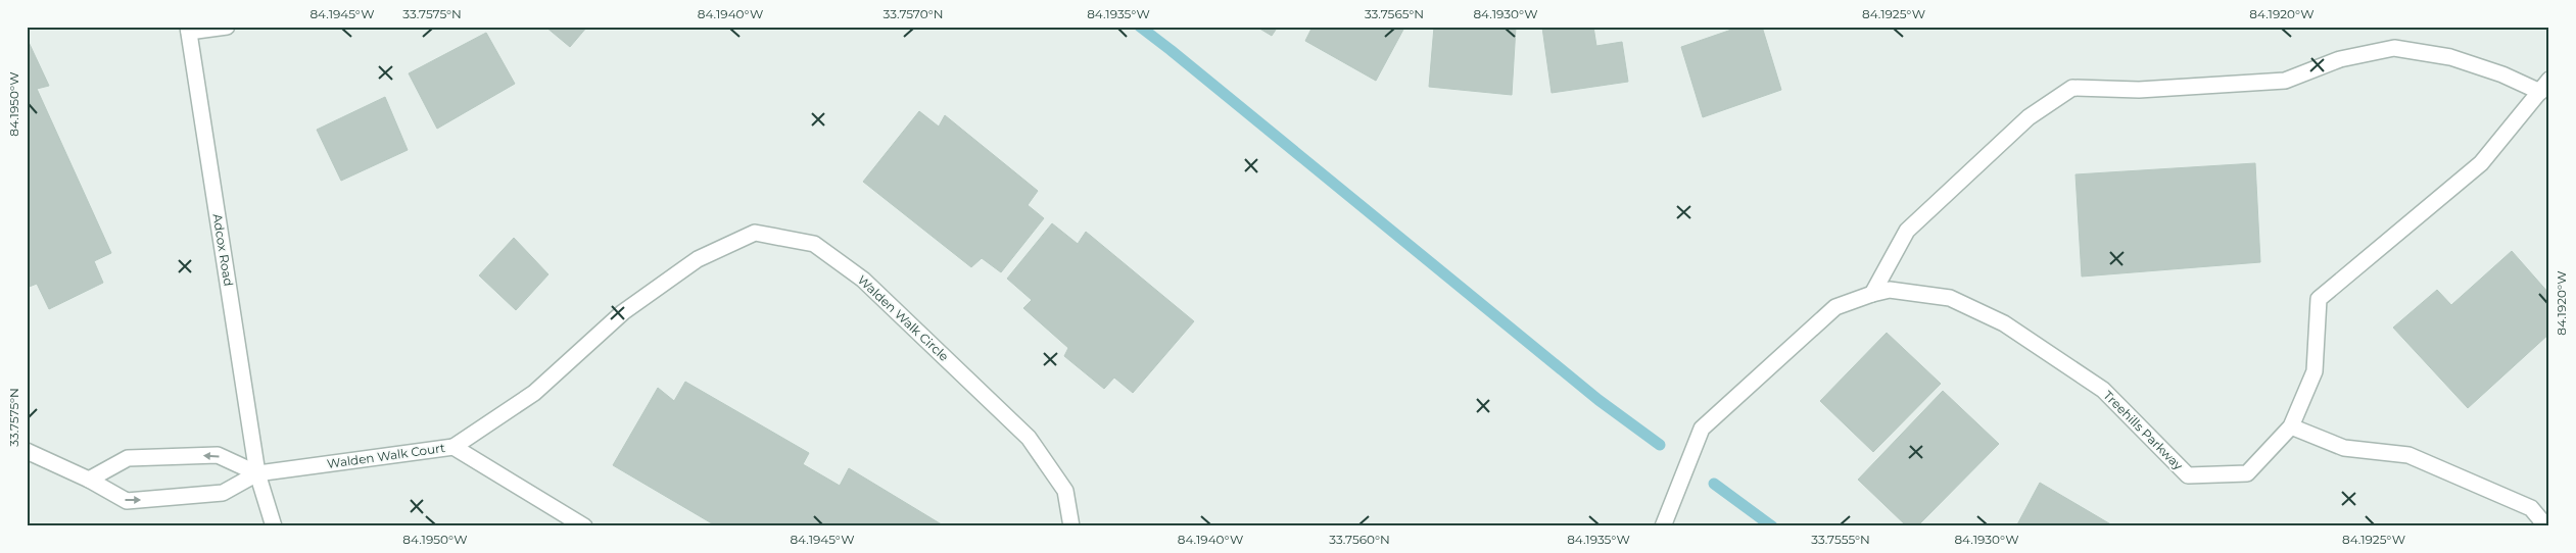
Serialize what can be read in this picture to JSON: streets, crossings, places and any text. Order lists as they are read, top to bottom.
{
  "streets": {
    "street": [
      "Adcox Road",
      "Walden Walk Circle",
      "Treehills Parkway",
      "Walden Walk Court"
    ]
  },
  "crossings": [
    ["Adcox Road", "Walden Walk Court"],
    ["Walden Walk Circle", "Walden Walk Court"]
  ],
  "coordinates": [
    "84.1945°W",
    "33.7575°N",
    "84.1940°W",
    "33.7570°N",
    "84.1935°W",
    "33.7565°N",
    "84.1930°W",
    "84.1925°W",
    "84.1920°W",
    "84.1950°W",
    "33.7560°N",
    "33.7555°N"
  ]
}
